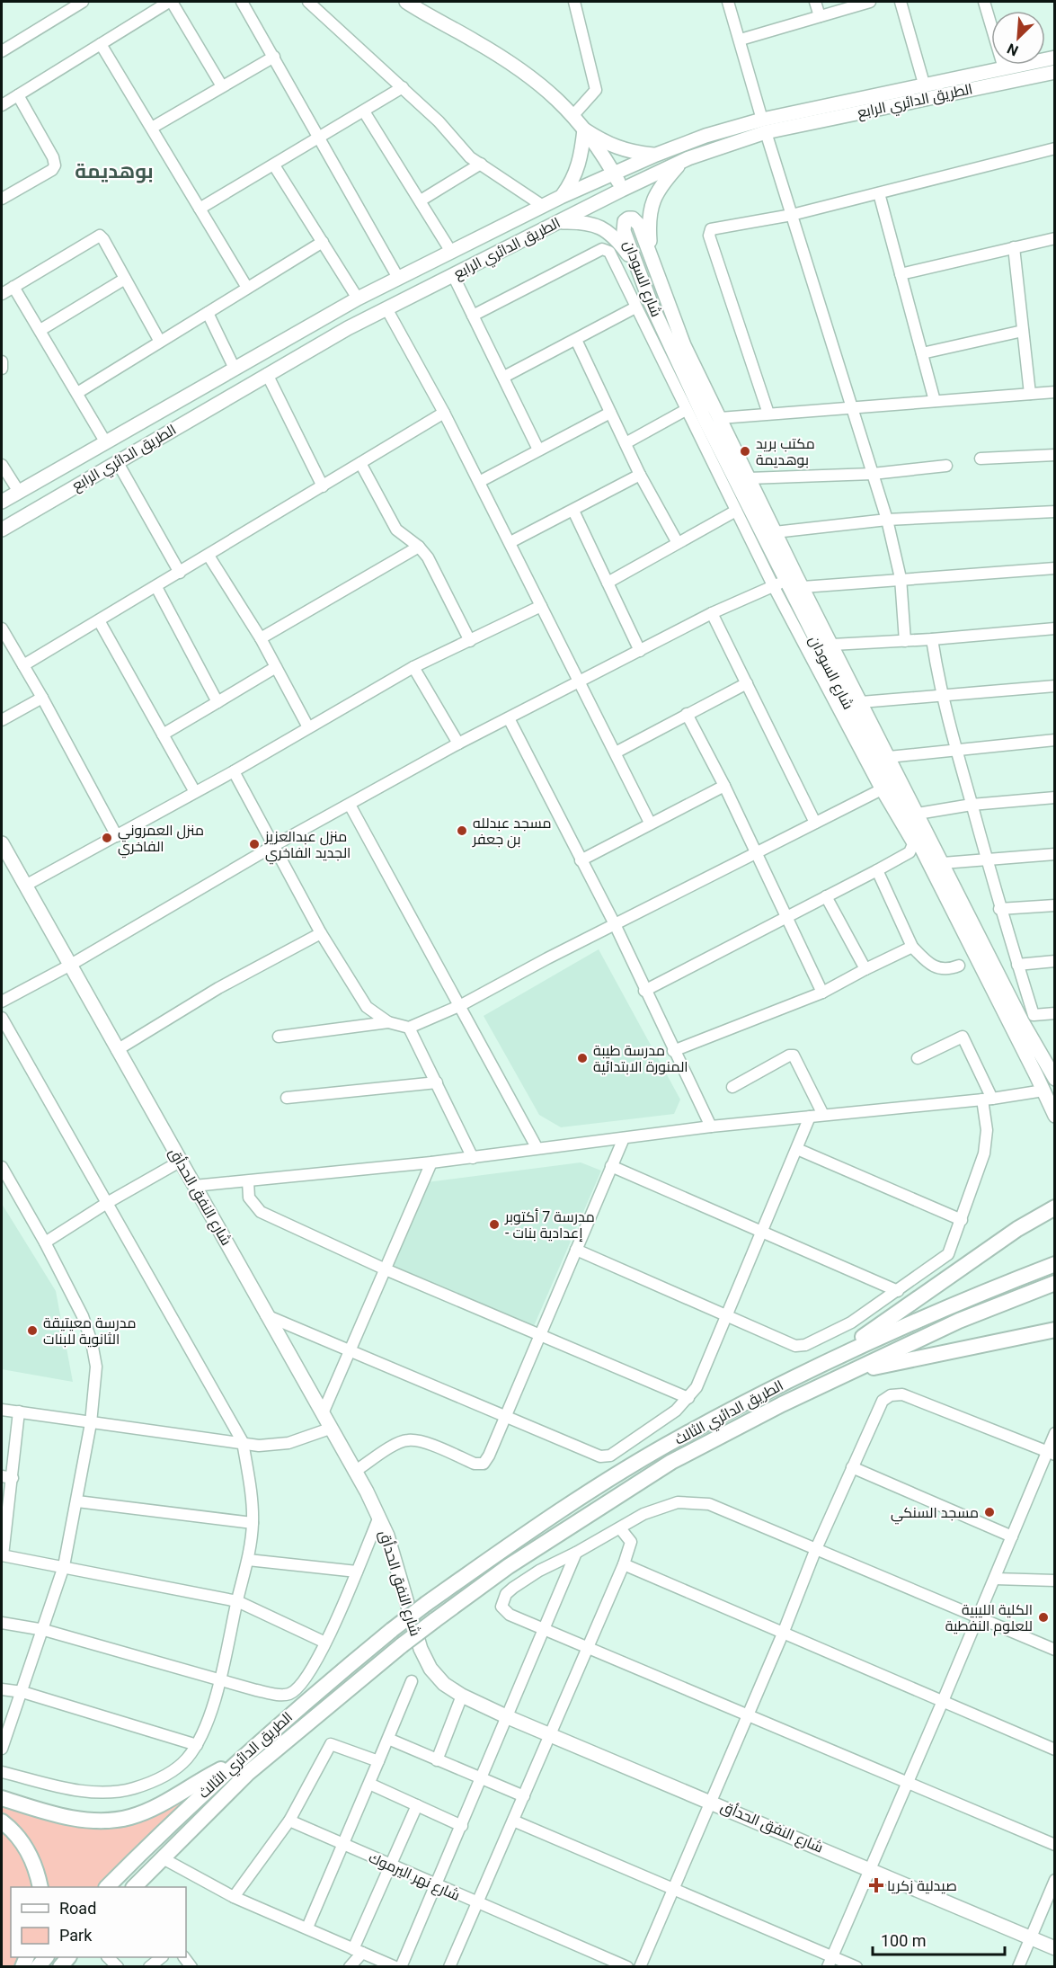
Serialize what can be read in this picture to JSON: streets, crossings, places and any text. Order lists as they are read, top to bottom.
{
  "streets": {
    "highway": ["الطريق الدائري الثالث"],
    "main road": ["الطريق الدائري الرابع", "شارع السودان", "شارع النفق الحدأق"],
    "street": ["شارع نهر اليرموك"]
  },
  "districts": ["بوهديمة"],
  "places": {
    "other": [
      "مكتب بريد بوهديمة",
      "مسجد عبدلله بن جعفر",
      "منزل العمروني الفاخري",
      "منزل عبدالعزيز الجديد الفاخري",
      "مدرسة طيبة المنورة الابتدائية",
      "مدرسة 7 أكتوبر - إعدادية بنات",
      "مدرسة معيتيقة الثانوية للبنات",
      "مسجد السنكي",
      "الكلية الليبية للعلوم النفطية"
    ],
    "health": ["صيدلية زكريا"]
  },
  "legend": ["Road", "Park"],
  "scale_bar": "100 m",
  "north": "bottom left"
}
